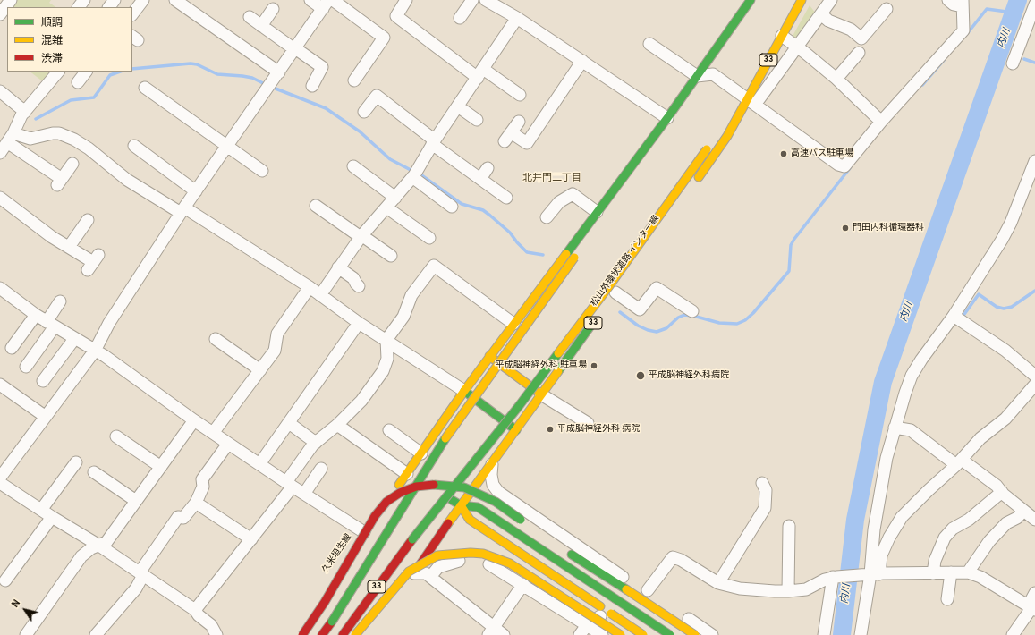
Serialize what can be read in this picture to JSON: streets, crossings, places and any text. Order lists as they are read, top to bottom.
{
  "streets": {
    "main road": ["33", "松山外環状道路 インター線", "久米垣生線"]
  },
  "crossings": [
    ["33", "久米垣生線"]
  ],
  "districts": ["北井門二丁目"],
  "water": ["内川"],
  "places": [
    "高速バス駐車場",
    "門田内科循環器科",
    "平成脳神経外科 駐車場",
    "平成脳神経外科病院",
    "平成脳神経外科 病院"
  ],
  "legend": ["順調", "混雑", "渋滞"],
  "north": "top left"
}
